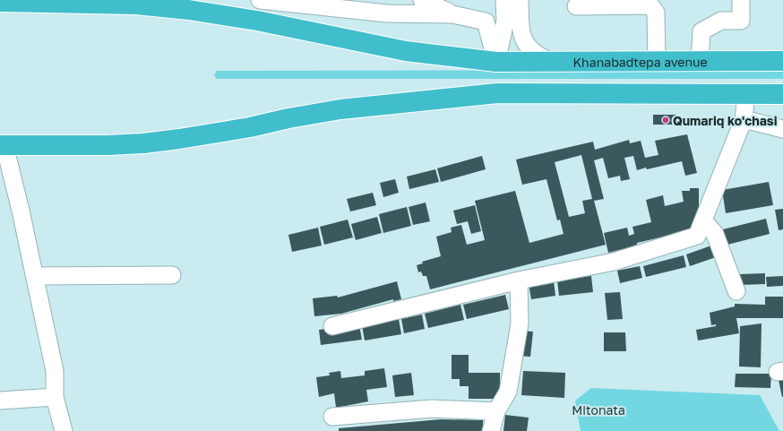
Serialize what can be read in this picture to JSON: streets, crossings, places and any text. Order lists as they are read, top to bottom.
{
  "streets": {
    "highway": ["Khanabadtepa avenue"]
  },
  "parks": ["Mitonata"],
  "places": ["Qumariq ko'chasi"]
}
